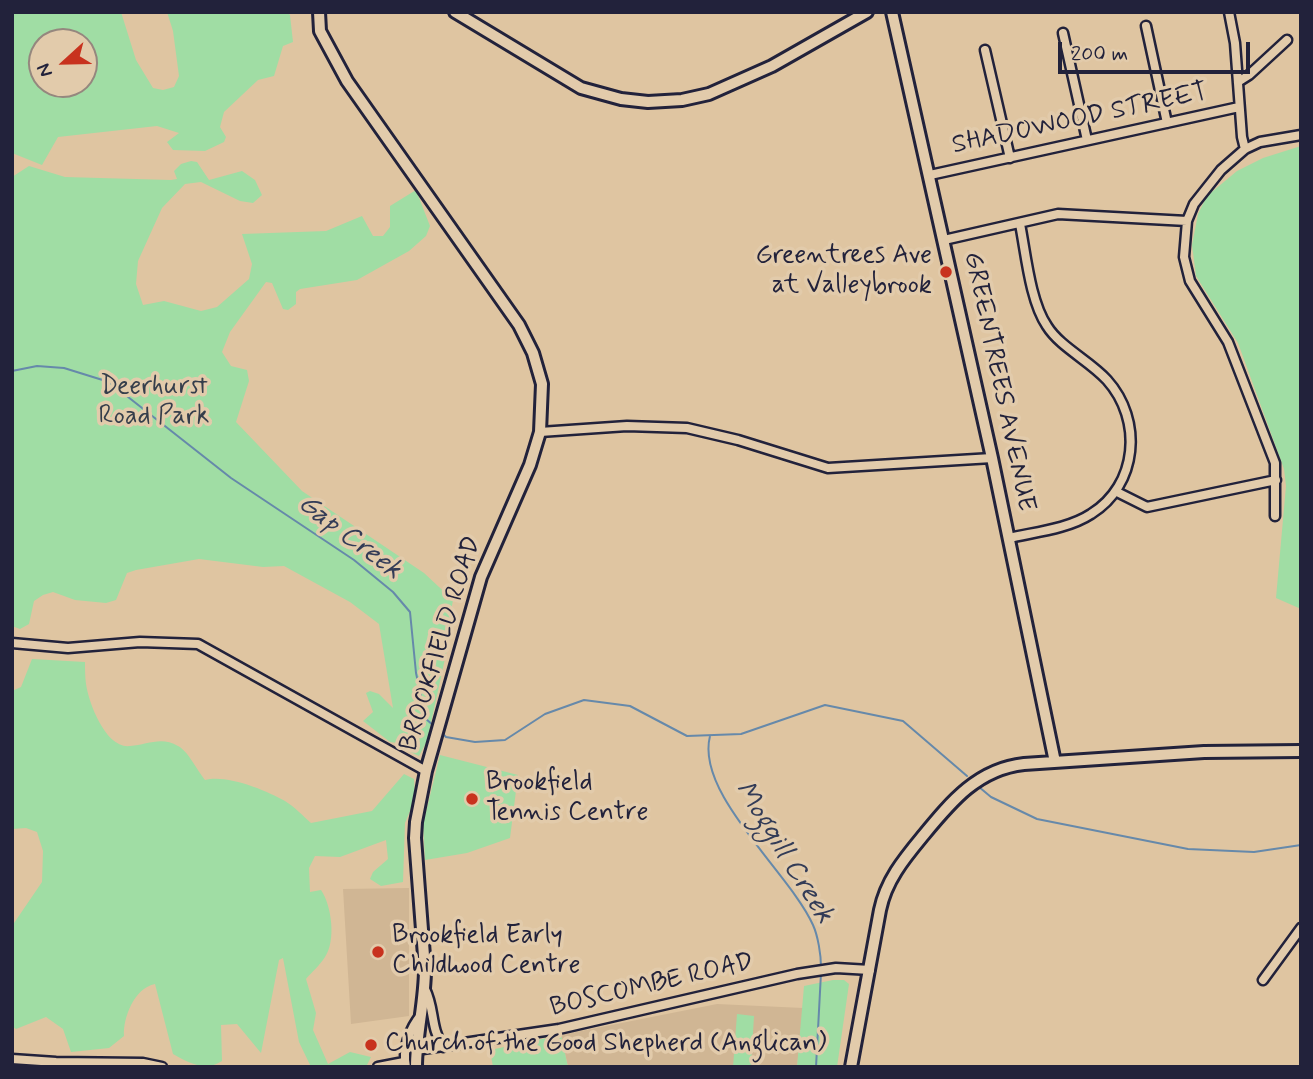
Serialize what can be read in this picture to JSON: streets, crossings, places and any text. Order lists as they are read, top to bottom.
{
  "streets": {
    "main road": ["GREENTREES AVENUE", "BROOKFIELD ROAD"],
    "street": ["SHADOWOOD STREET", "BOSCOMBE ROAD"]
  },
  "crossings": [
    ["SHADOWOOD STREET", "GREENTREES AVENUE"],
    ["BROOKFIELD ROAD", "BOSCOMBE ROAD"]
  ],
  "water": ["Gap Creek", "Moggill Creek"],
  "parks": ["Deerhurst Road Park"],
  "places": [
    "Greentrees Ave at Valleybrook",
    "Brookfield Tennis Centre",
    "Brookfield Early Childhood Centre",
    "Church of the Good Shepherd (Anglican)"
  ],
  "scale_bar": "200 m",
  "north": "left"
}
